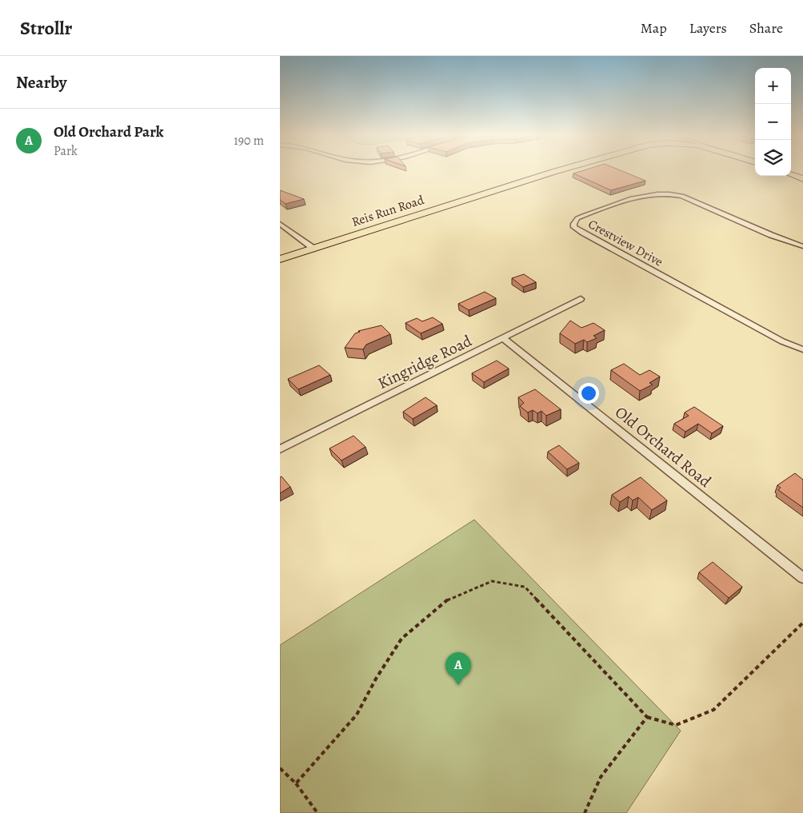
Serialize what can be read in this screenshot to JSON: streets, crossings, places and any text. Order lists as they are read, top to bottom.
{
  "streets": {
    "main road": ["Reis Run Road"],
    "street": ["Crestview Drive", "Kingridge Road", "Old Orchard Road"]
  },
  "crossings": [
    ["Kingridge Road", "Old Orchard Road"]
  ],
  "page": {
    "header": "Strollr",
    "nav": ["Map", "Layers", "Share"],
    "heading": "Nearby",
    "map_buttons": ["+", "−"],
    "list": [
      {
        "mark": "A",
        "name": "Old Orchard Park",
        "note": "Park",
        "value": "190 m"
      }
    ],
    "pins": "A"
  }
}
